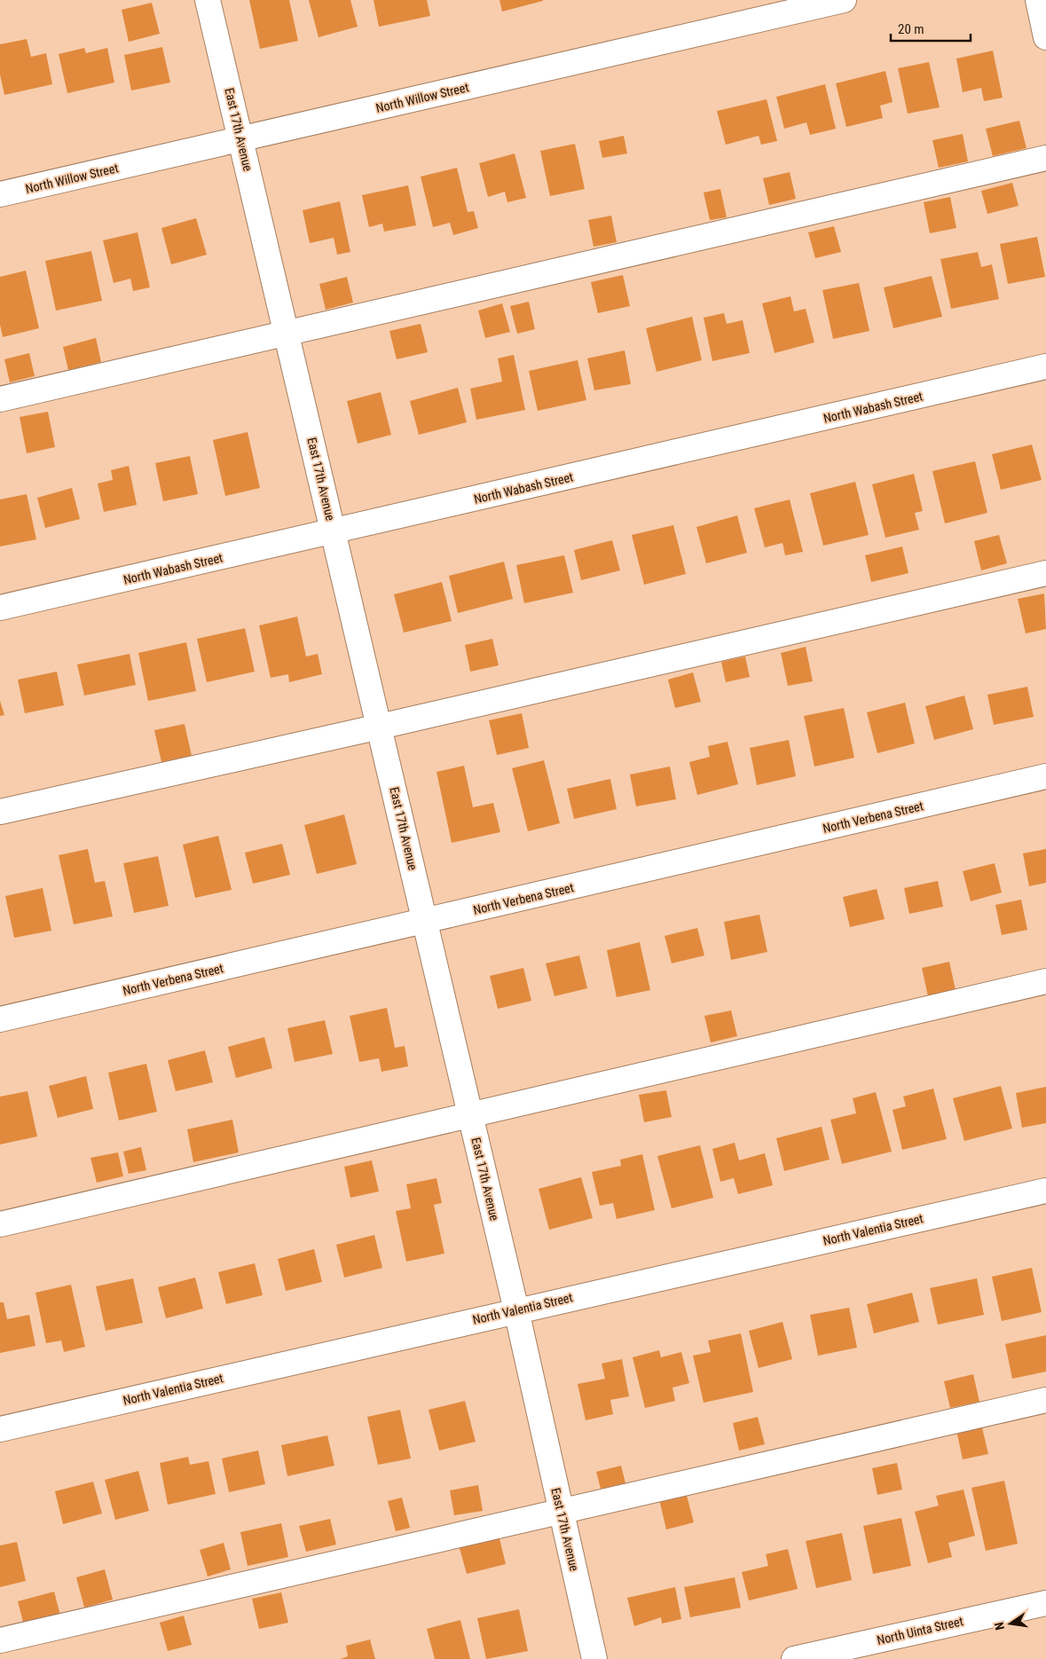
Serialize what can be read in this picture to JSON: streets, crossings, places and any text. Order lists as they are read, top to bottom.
{
  "streets": {
    "street": [
      "North Willow Street",
      "East 17th Avenue",
      "North Wabash Street",
      "North Verbena Street",
      "North Valentia Street",
      "North Uinta Street"
    ]
  },
  "crossings": [
    ["North Willow Street", "East 17th Avenue"],
    ["East 17th Avenue", "North Wabash Street"],
    ["East 17th Avenue", "North Verbena Street"],
    ["East 17th Avenue", "North Valentia Street"]
  ],
  "scale_bar": "20 m",
  "north": "left"
}
